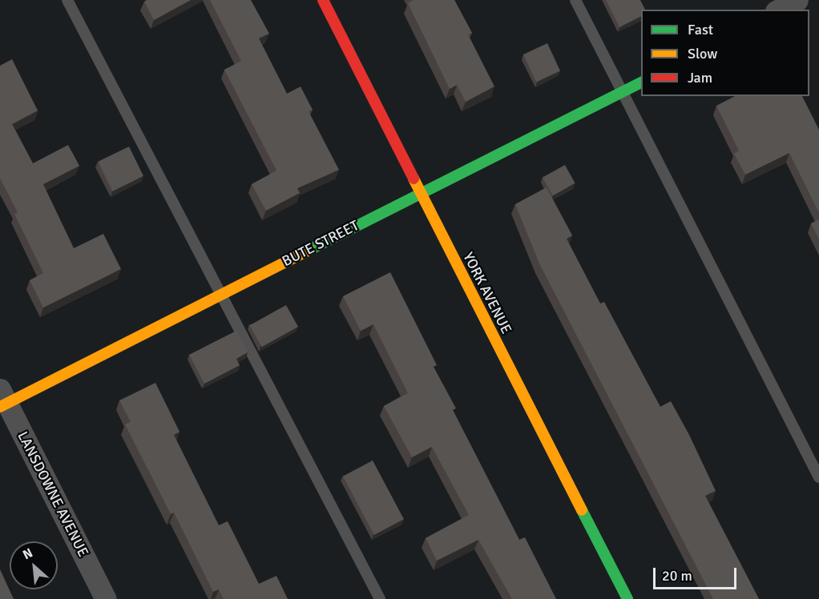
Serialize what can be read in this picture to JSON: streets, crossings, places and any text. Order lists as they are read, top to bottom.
{
  "streets": {
    "street": ["BUTE STREET", "YORK AVENUE", "LANSDOWNE AVENUE"]
  },
  "crossings": [
    ["BUTE STREET", "YORK AVENUE"],
    ["BUTE STREET", "LANSDOWNE AVENUE"]
  ],
  "legend": ["Fast", "Slow", "Jam"],
  "scale_bar": "20 m",
  "north": "top left"
}
